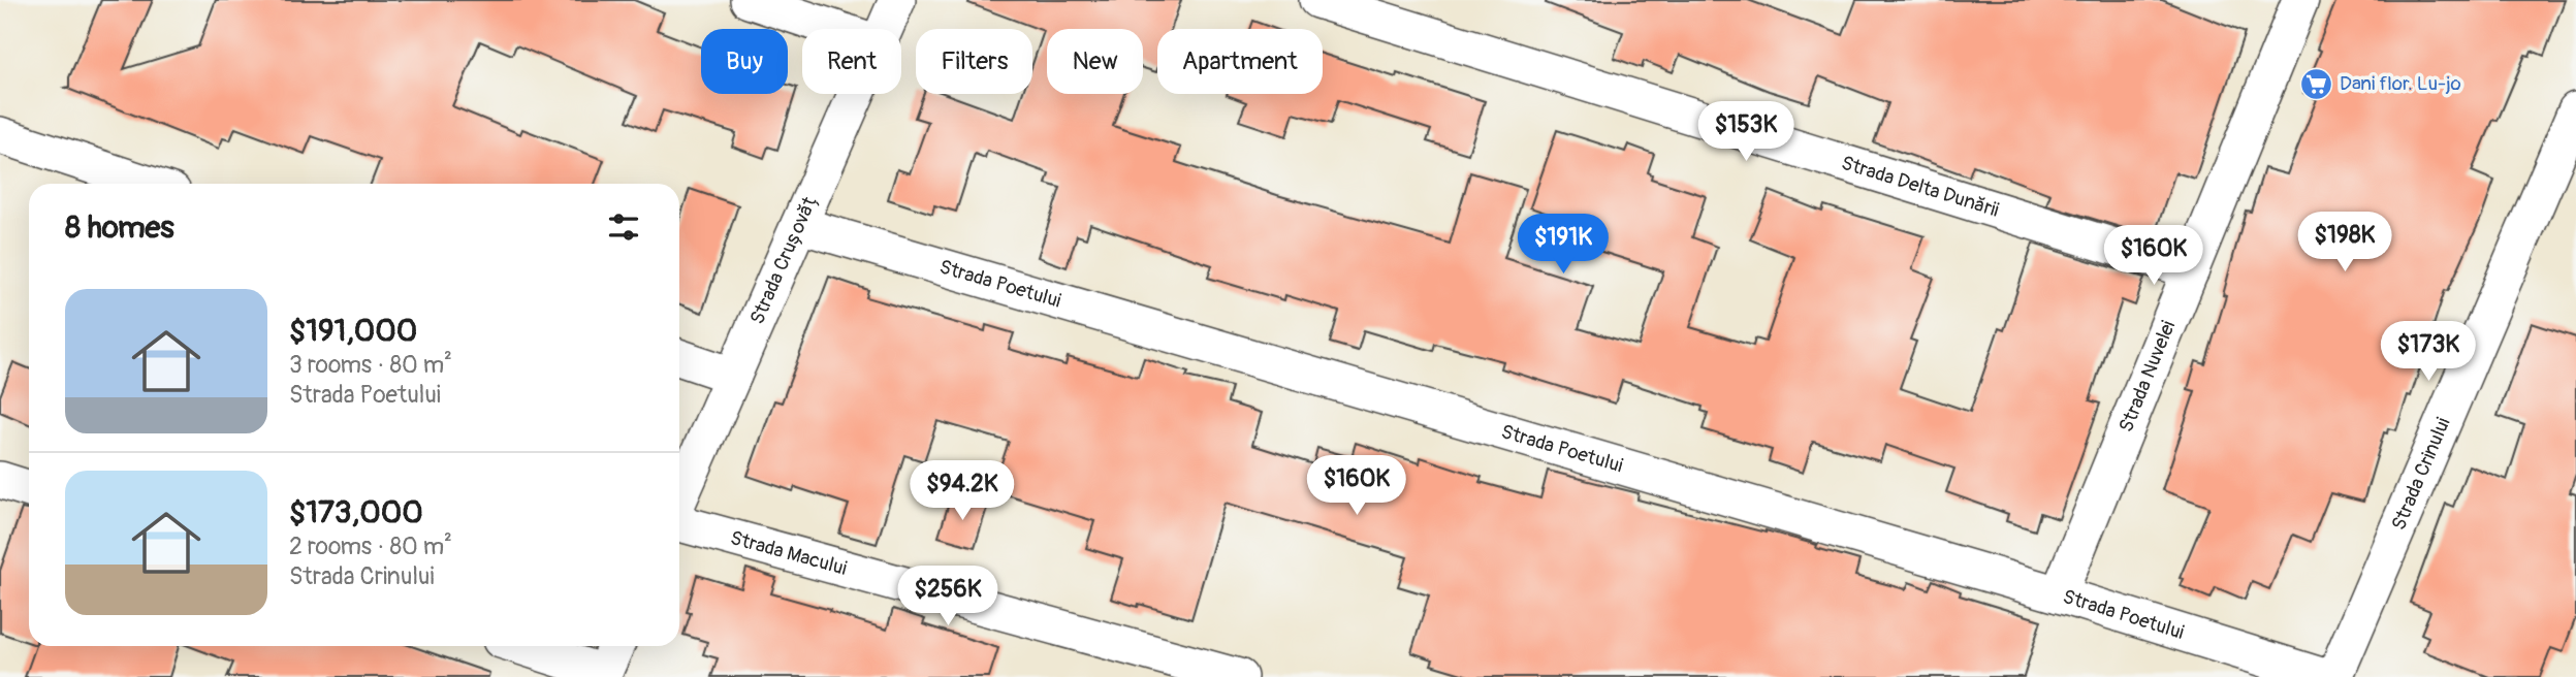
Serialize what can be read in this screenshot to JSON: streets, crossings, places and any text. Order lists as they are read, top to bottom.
{
  "streets": {
    "street": [
      "Strada Delta Dunării",
      "Strada Crușovăț",
      "Strada Poetului",
      "Strada Nuvelei",
      "Strada Crinului",
      "Strada Macului"
    ]
  },
  "crossings": [
    ["Strada Delta Dunării", "Strada Nuvelei"],
    ["Strada Crușovăț", "Strada Poetului"],
    ["Strada Poetului", "Strada Nuvelei"]
  ],
  "places": {
    "supermarket": ["Dani flor. Lu-jo"]
  },
  "page": {
    "chip": [
      "Buy",
      "Rent",
      "Filters",
      "New",
      "Apartment"
    ],
    "price": [
      "$153K",
      "$198K",
      "$191K",
      "$160K",
      "$173K",
      "$160K",
      "$94.2K",
      "$256K"
    ],
    "heading": "8 homes",
    "list": [
      {
        "name": "$191,000",
        "note": "3 rooms · 80 m² · Strada Poetului"
      },
      {
        "name": "$173,000",
        "note": "2 rooms · 80 m² · Strada Crinului"
      }
    ]
  }
}
